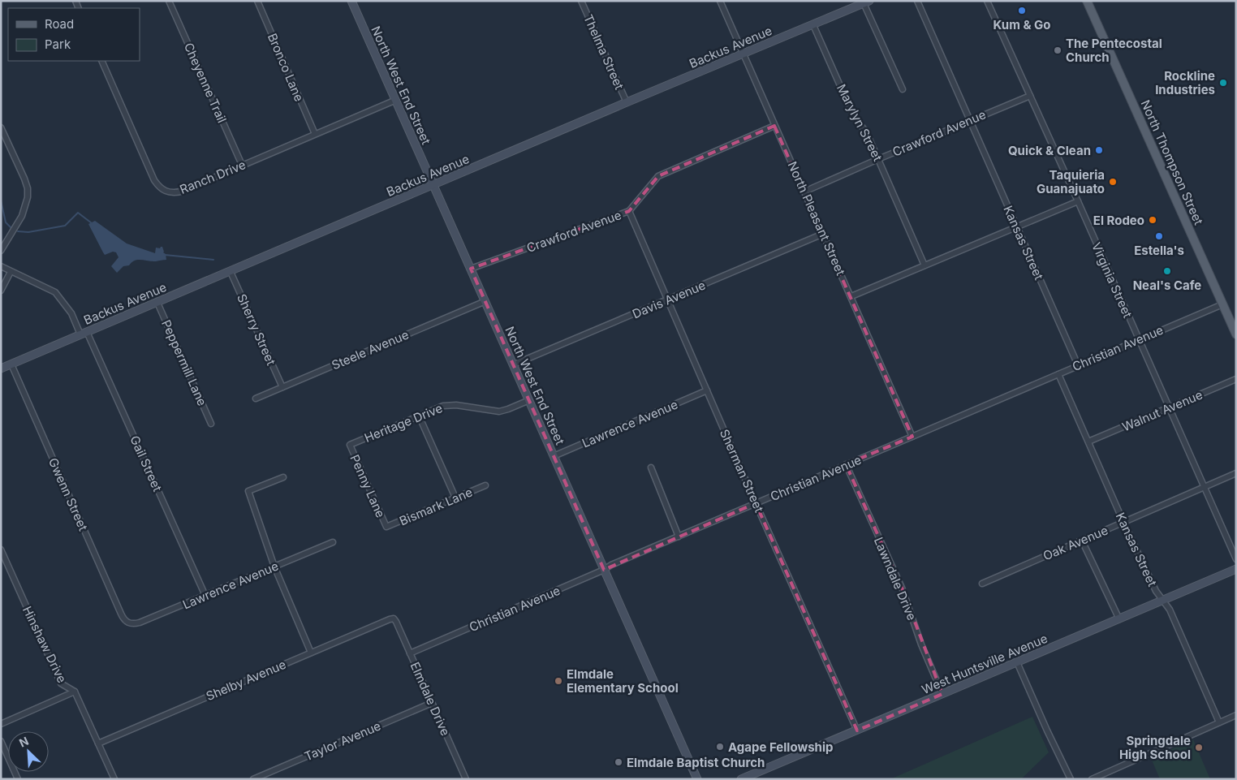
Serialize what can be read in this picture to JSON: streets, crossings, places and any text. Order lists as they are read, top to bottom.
{
  "streets": {
    "main road": ["North Thompson Street"],
    "street": [
      "Backus Avenue",
      "Thelma Street",
      "Bronco Lane",
      "Cheyenne Trail",
      "North West End Street",
      "Marylyn Street",
      "Crawford Avenue",
      "Ranch Drive",
      "North Pleasant Street",
      "Kansas Street",
      "Virginia Street",
      "Davis Avenue",
      "Sherry Street",
      "Christian Avenue",
      "Steele Avenue",
      "Peppermill Lane",
      "Walnut Avenue",
      "Heritage Drive",
      "Lawrence Avenue",
      "Gail Street",
      "Sherman Street",
      "Penny Lane",
      "Gwenn Street",
      "Bismark Lane",
      "Oak Avenue",
      "Lawndale Drive",
      "Hinshaw Drive",
      "West Huntsville Avenue",
      "Shelby Avenue",
      "Elmdale Drive",
      "Taylor Avenue"
    ]
  },
  "crossings": [
    ["Backus Avenue", "Thelma Street"],
    ["Backus Avenue", "North West End Street"],
    ["Backus Avenue", "Marylyn Street"],
    ["Backus Avenue", "North Pleasant Street"],
    ["Backus Avenue", "Sherry Street"],
    ["Backus Avenue", "Peppermill Lane"],
    ["Backus Avenue", "Gail Street"],
    ["Backus Avenue", "Gwenn Street"],
    ["Bronco Lane", "Ranch Drive"],
    ["Cheyenne Trail", "Ranch Drive"],
    ["North West End Street", "Crawford Avenue"],
    ["North West End Street", "Ranch Drive"],
    ["North West End Street", "Davis Avenue"],
    ["North West End Street", "Christian Avenue"],
    ["North West End Street", "Steele Avenue"],
    ["North West End Street", "Heritage Drive"],
    ["North West End Street", "Lawrence Avenue"],
    ["Marylyn Street", "Crawford Avenue"],
    ["Crawford Avenue", "North Pleasant Street"],
    ["Crawford Avenue", "Kansas Street"],
    ["Crawford Avenue", "Virginia Street"],
    ["Crawford Avenue", "Sherman Street"],
    ["North Thompson Street", "Christian Avenue"],
    ["North Pleasant Street", "Davis Avenue"],
    ["North Pleasant Street", "Christian Avenue"],
    ["Kansas Street", "Christian Avenue"],
    ["Kansas Street", "Walnut Avenue"],
    ["Kansas Street", "Oak Avenue"],
    ["Kansas Street", "West Huntsville Avenue"],
    ["Virginia Street", "Christian Avenue"],
    ["Virginia Street", "Walnut Avenue"],
    ["Virginia Street", "Oak Avenue"],
    ["Davis Avenue", "Sherman Street"],
    ["Sherry Street", "Steele Avenue"],
    ["Christian Avenue", "Sherman Street"],
    ["Christian Avenue", "Lawndale Drive"],
    ["Christian Avenue", "Elmdale Drive"],
    ["Heritage Drive", "Penny Lane"],
    ["Lawrence Avenue", "Gail Street"],
    ["Lawrence Avenue", "Sherman Street"],
    ["Lawrence Avenue", "Gwenn Street"],
    ["Sherman Street", "West Huntsville Avenue"],
    ["Penny Lane", "Bismark Lane"],
    ["Lawndale Drive", "West Huntsville Avenue"],
    ["Hinshaw Drive", "Shelby Avenue"],
    ["Shelby Avenue", "Elmdale Drive"],
    ["Elmdale Drive", "Taylor Avenue"]
  ],
  "places": [
    "Kum & Go",
    "The Pentecostal Church",
    "Rockline Industries",
    "Quick & Clean",
    "Taquieria Guanajuato",
    "El Rodeo",
    "Estella's",
    "Neal's Cafe",
    "Elmdale Elementary School",
    "Agape Fellowship",
    "Springdale High School",
    "Elmdale Baptist Church"
  ],
  "legend": ["Road", "Park"],
  "north": "top left"
}
